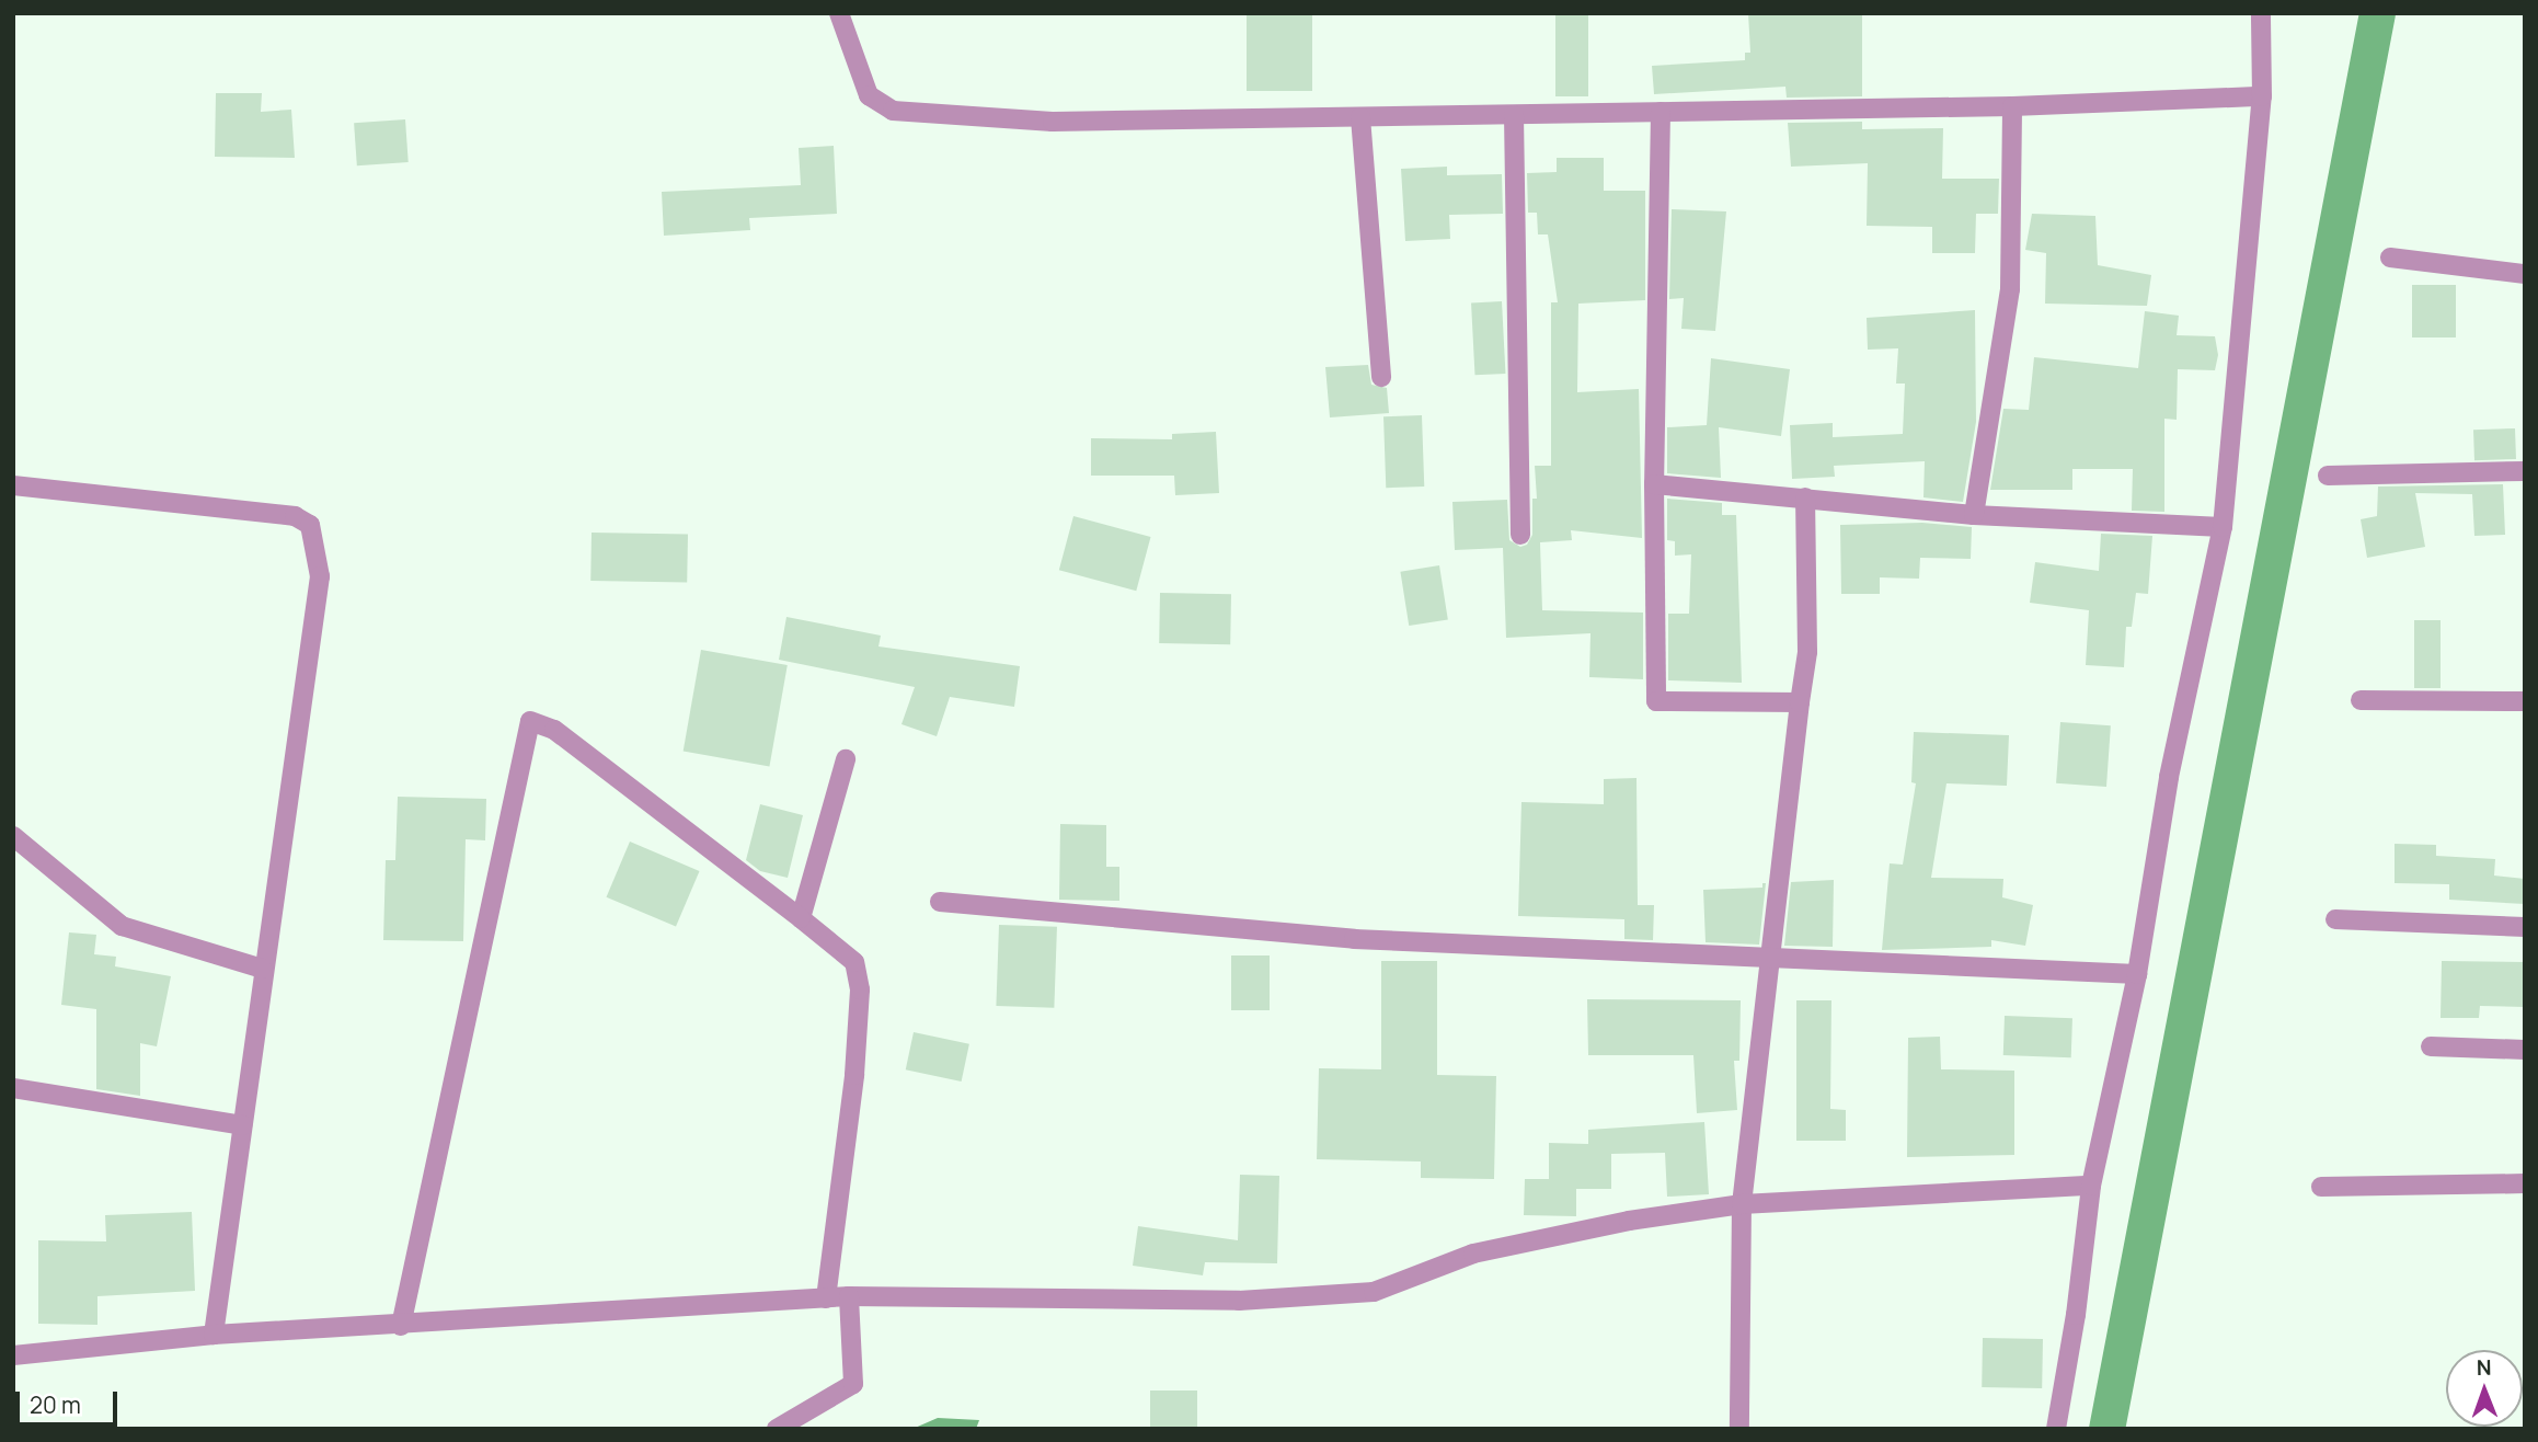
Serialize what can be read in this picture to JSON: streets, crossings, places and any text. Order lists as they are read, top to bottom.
{
  "scale_bar": "20 m",
  "north": "top"
}
